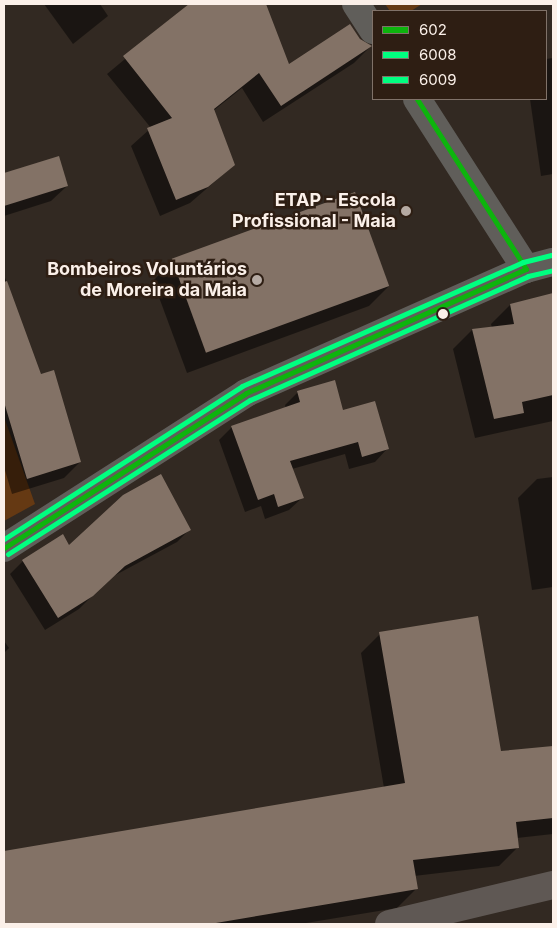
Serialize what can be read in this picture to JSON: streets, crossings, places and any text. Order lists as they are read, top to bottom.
{
  "places": ["ETAP - Escola Profissional - Maia", "Bombeiros Voluntários de Moreira da Maia"],
  "lines": ["transit line 602", "transit line 6009", "transit line 6008"],
  "legend": ["602", "6008", "6009"]
}
